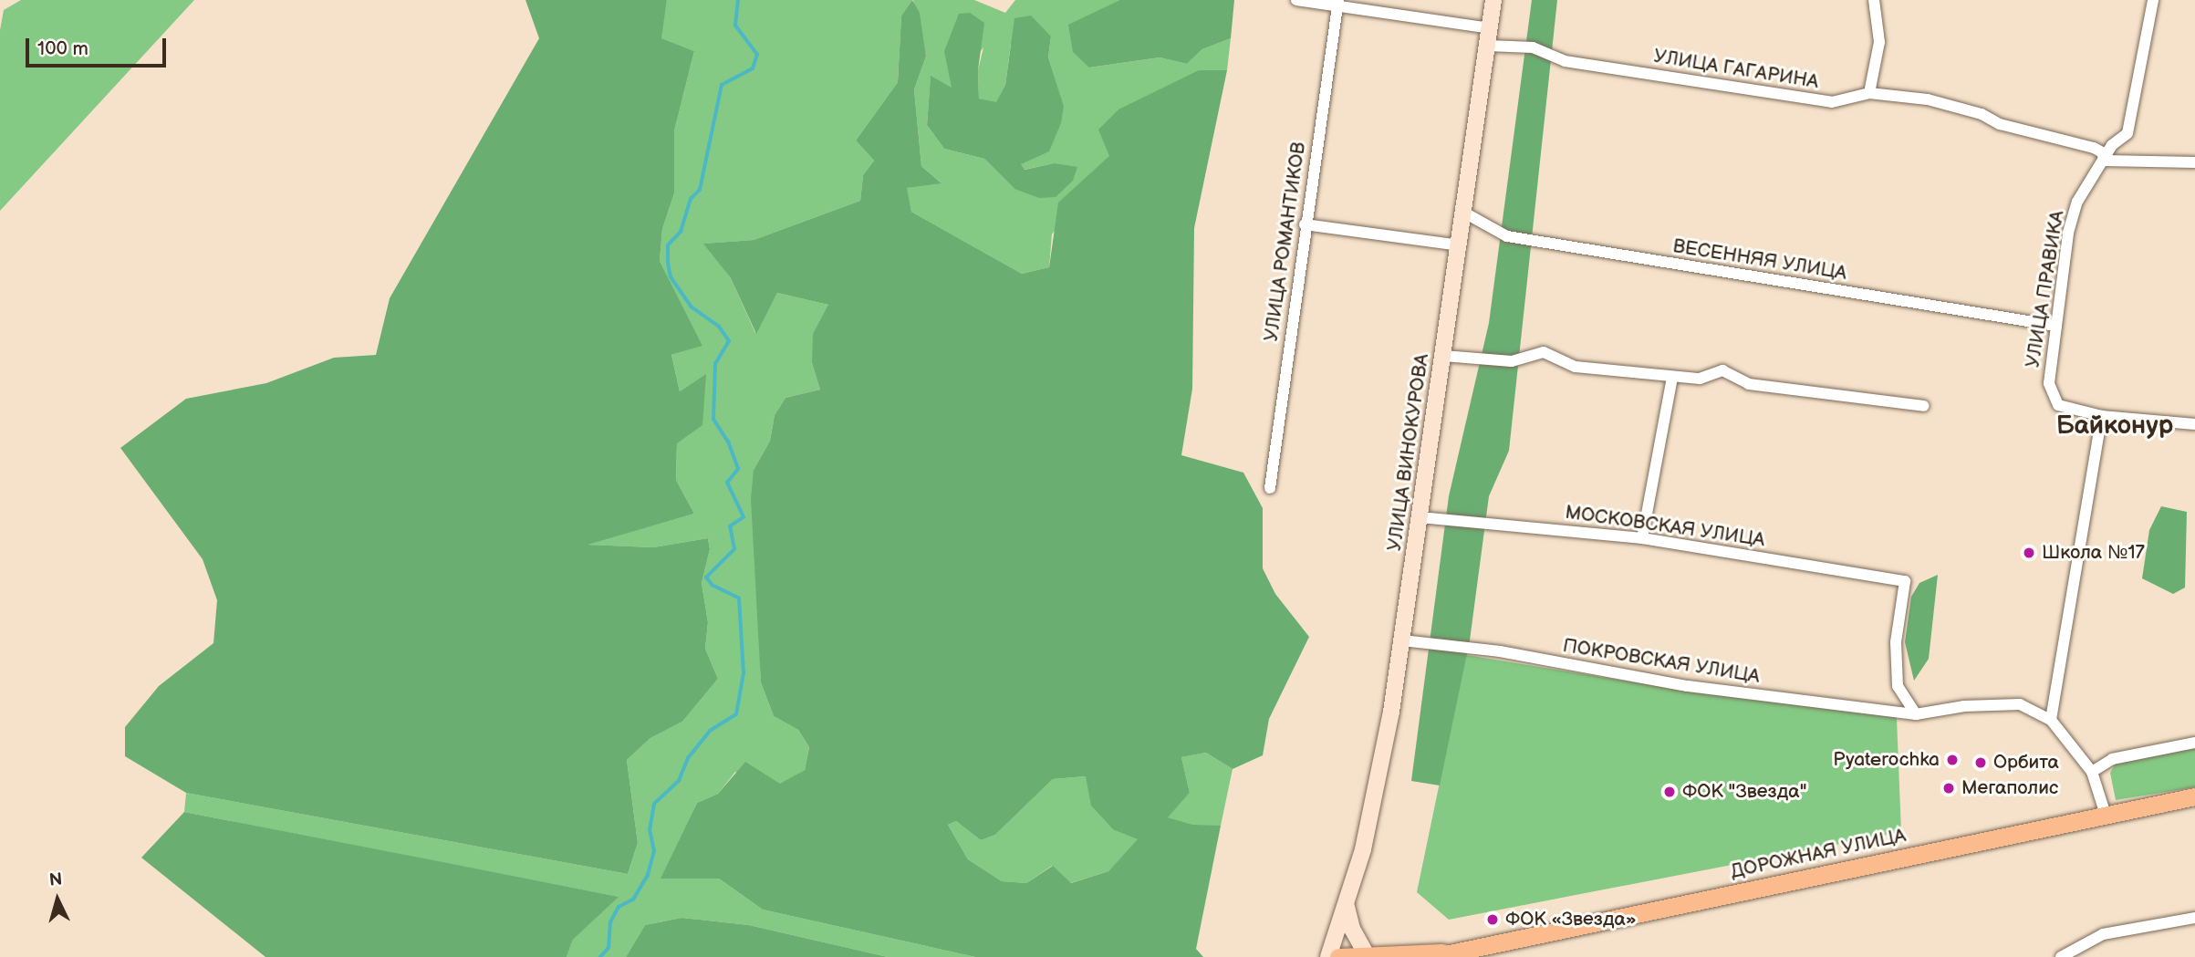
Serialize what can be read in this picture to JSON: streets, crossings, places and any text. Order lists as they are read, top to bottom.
{
  "streets": {
    "main road": ["УЛИЦА ВИНОКУРОВА", "ДОРОЖНАЯ УЛИЦА"],
    "street": [
      "УЛИЦА ГАГАРИНА",
      "УЛИЦА РОМАНТИКОВ",
      "ВЕСЕННЯЯ УЛИЦА",
      "УЛИЦА ПРАВИКА",
      "МОСКОВСКАЯ УЛИЦА",
      "ПОКРОВСКАЯ УЛИЦА"
    ]
  },
  "crossings": [
    ["УЛИЦА ГАГАРИНА", "УЛИЦА ПРАВИКА"],
    ["УЛИЦА ГАГАРИНА", "УЛИЦА ВИНОКУРОВА"],
    ["ВЕСЕННЯЯ УЛИЦА", "УЛИЦА ПРАВИКА"],
    ["ВЕСЕННЯЯ УЛИЦА", "УЛИЦА ВИНОКУРОВА"],
    ["УЛИЦА ВИНОКУРОВА", "МОСКОВСКАЯ УЛИЦА"],
    ["УЛИЦА ВИНОКУРОВА", "ПОКРОВСКАЯ УЛИЦА"],
    ["МОСКОВСКАЯ УЛИЦА", "ПОКРОВСКАЯ УЛИЦА"]
  ],
  "districts": ["Байконур"],
  "places": [
    "Школа №17",
    "Pyaterochka",
    "Орбита",
    "Мегаполис",
    "ФОК \"Звезда\"",
    "ФОК «Звезда»"
  ],
  "scale_bar": "100 m",
  "north": "top"
}
